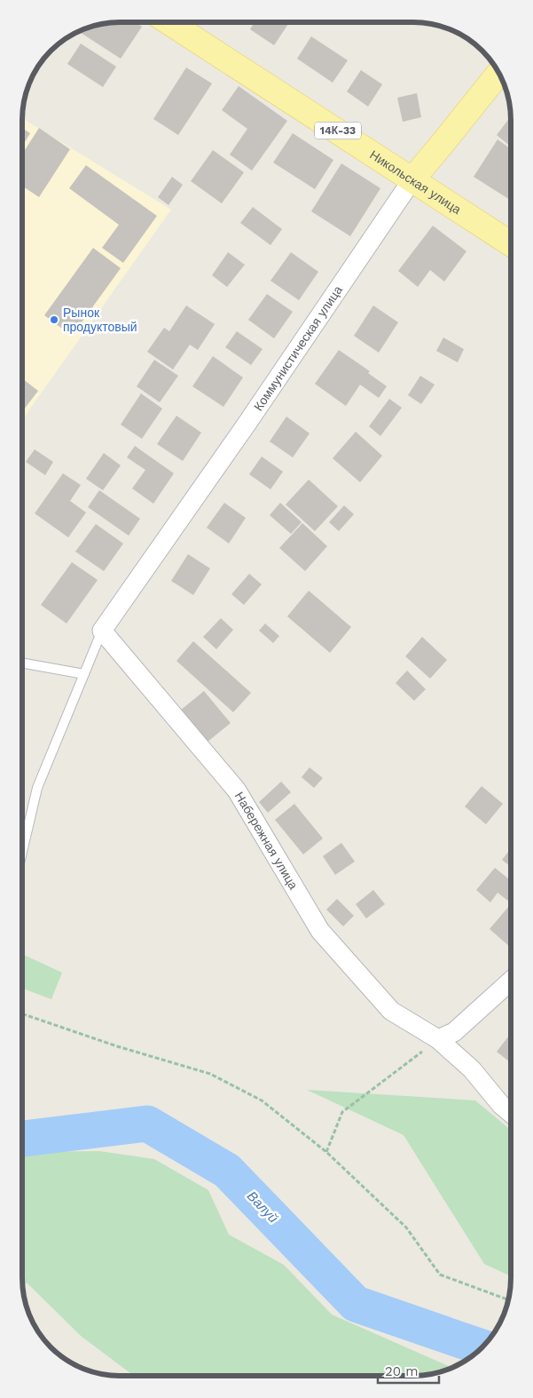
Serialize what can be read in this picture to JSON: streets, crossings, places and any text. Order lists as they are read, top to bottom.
{
  "streets": {
    "main road": ["14К-33", "Никольская улица", "Коммунистическая улица"],
    "street": ["Набережная улица"]
  },
  "crossings": [
    ["Никольская улица", "Коммунистическая улица"],
    ["Коммунистическая улица", "Набережная улица"]
  ],
  "water": ["Валуй"],
  "places": ["Рынок продуктовый"],
  "scale_bar": "20 m"
}
